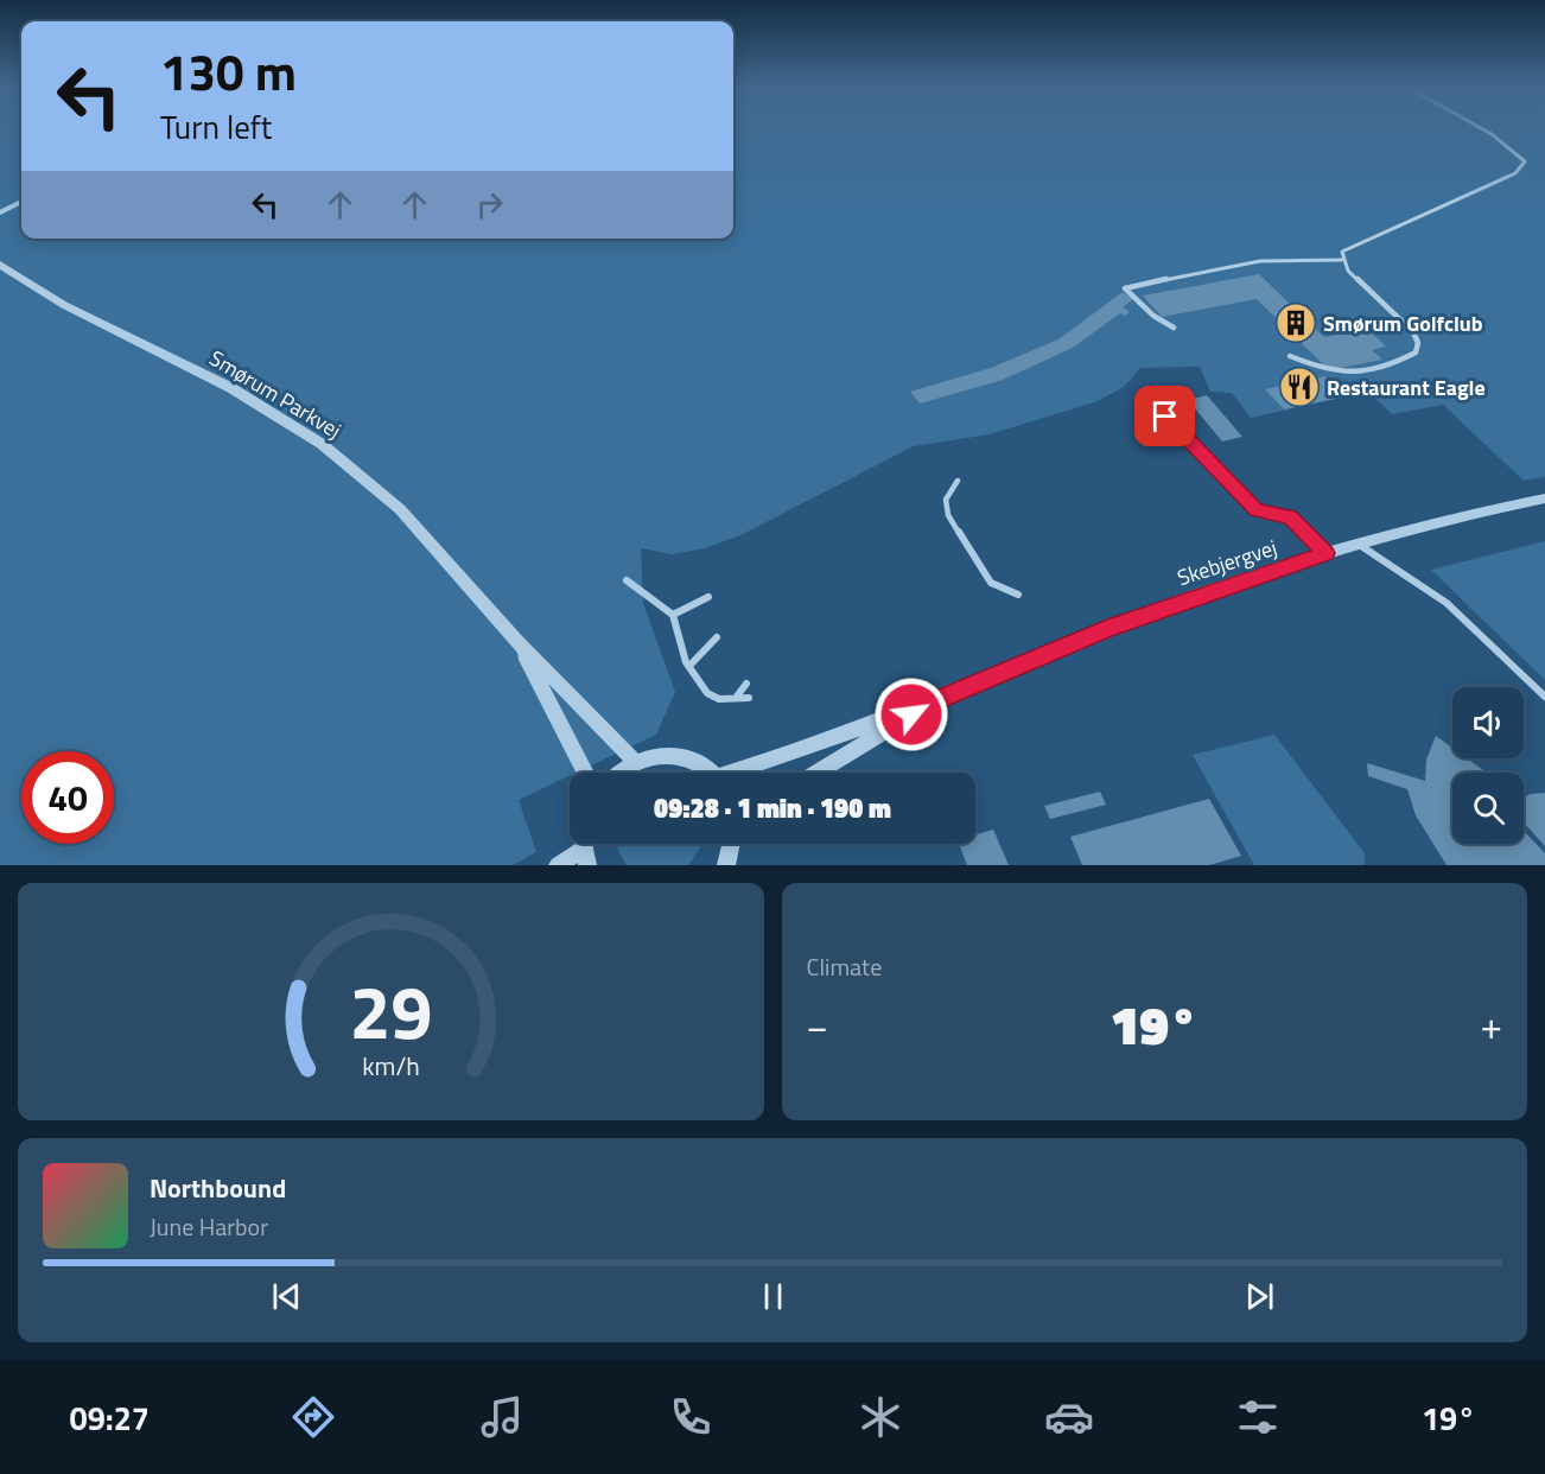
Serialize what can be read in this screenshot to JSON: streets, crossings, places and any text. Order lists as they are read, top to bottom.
{
  "streets": {
    "street": ["Smørum Parkvej", "Skebjergvej"]
  },
  "places": {
    "building": ["Smørum Golfclub"],
    "restaurant": ["Restaurant Eagle"]
  },
  "page": {
    "turn": ["130 m", "Turn left"],
    "limit": "40",
    "trip": "09:28 · 1 min · 190 m",
    "tile": "Climate",
    "heat": ["−", "19°", "+"],
    "song": ["Northbound", "June Harbor"],
    "tabs": ["09:27", "19°"],
    "gauge": ["29", "km/h"]
  }
}
